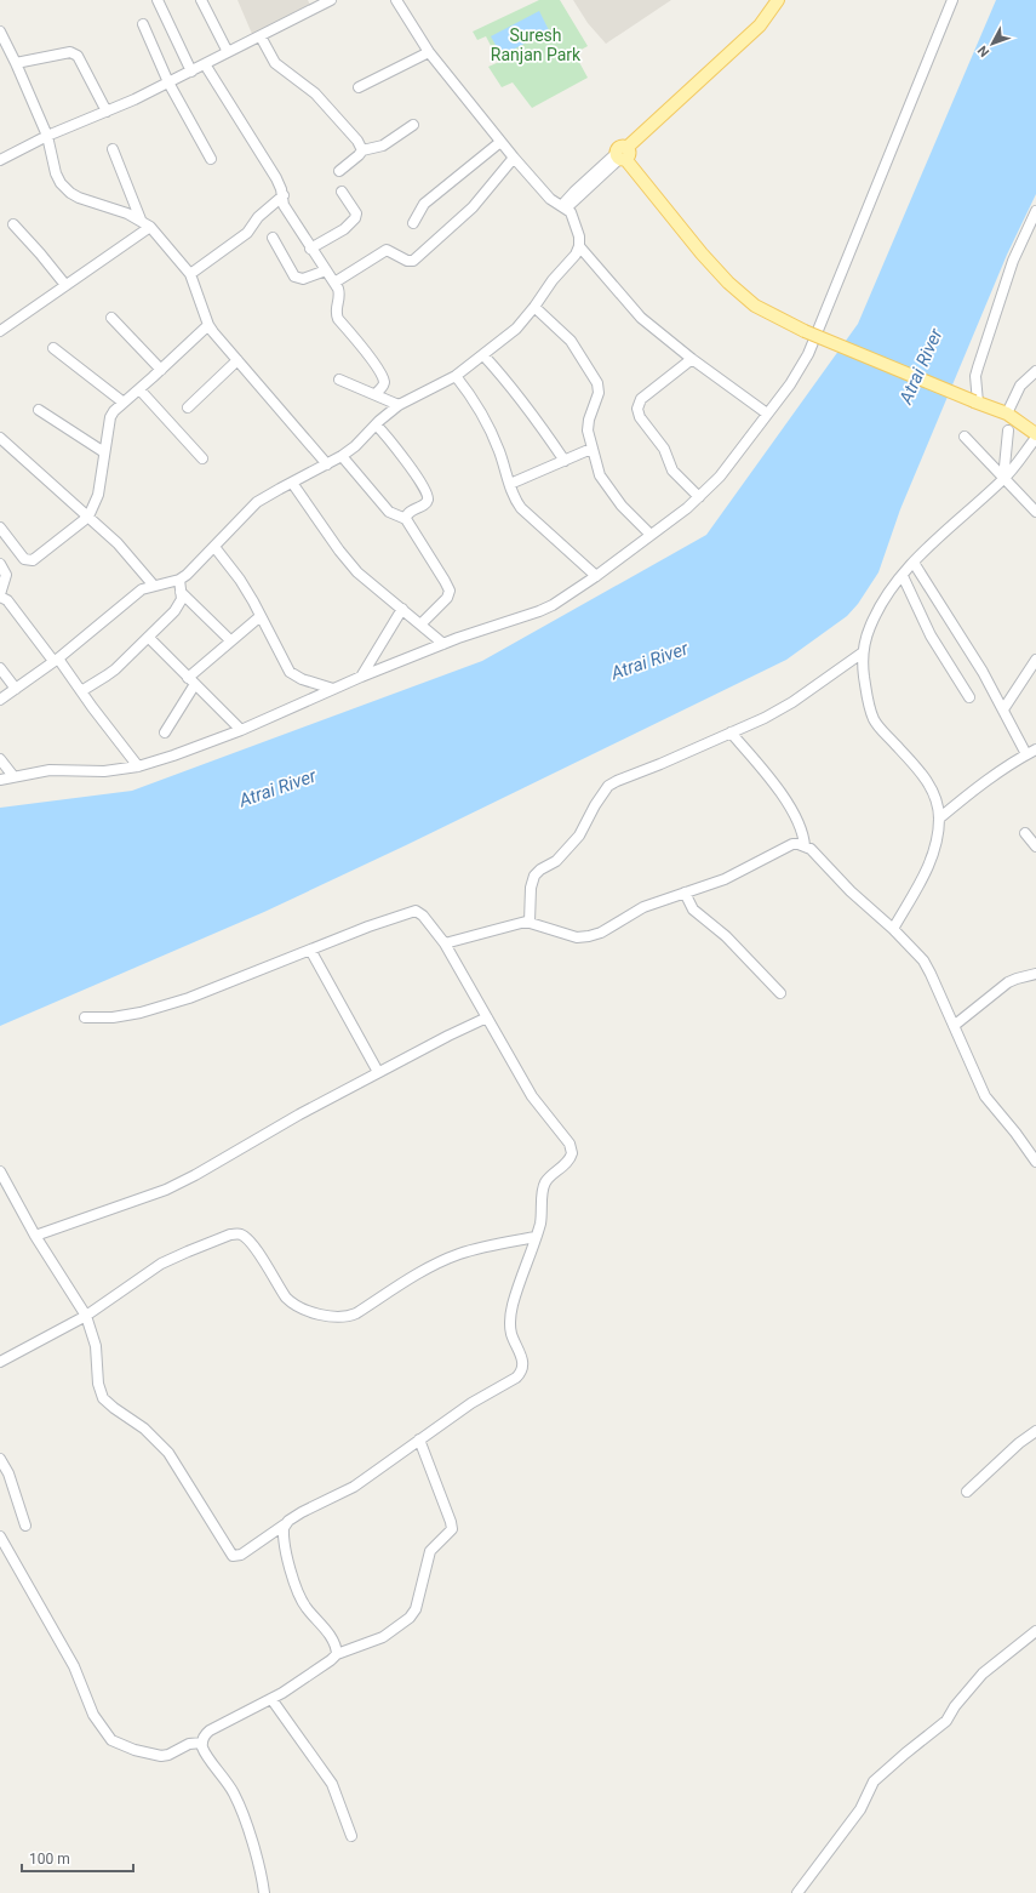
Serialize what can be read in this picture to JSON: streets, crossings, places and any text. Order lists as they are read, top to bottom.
{
  "water": ["Atrai River"],
  "parks": ["Suresh Ranjan Park"],
  "scale_bar": "100 m",
  "north": "bottom left"
}
